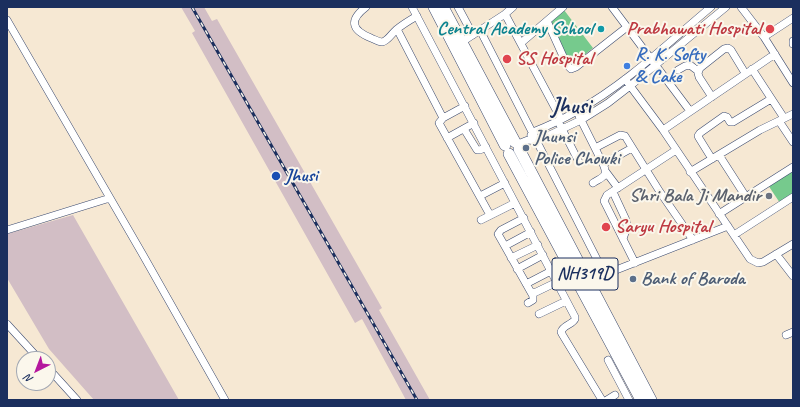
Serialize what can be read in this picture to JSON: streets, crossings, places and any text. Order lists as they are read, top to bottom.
{
  "streets": {
    "highway": ["NH319D"]
  },
  "districts": ["Jhusi"],
  "places": [
    "Central Academy School",
    "Prabhawati Hospital",
    "SS Hospital",
    "R. K. Softy & Cake",
    "Jhunsi Police Chowki",
    "Jhusi",
    "Shri Bala Ji Mandir",
    "Saryu Hospital",
    "Bank of Baroda"
  ],
  "north": "bottom left"
}
